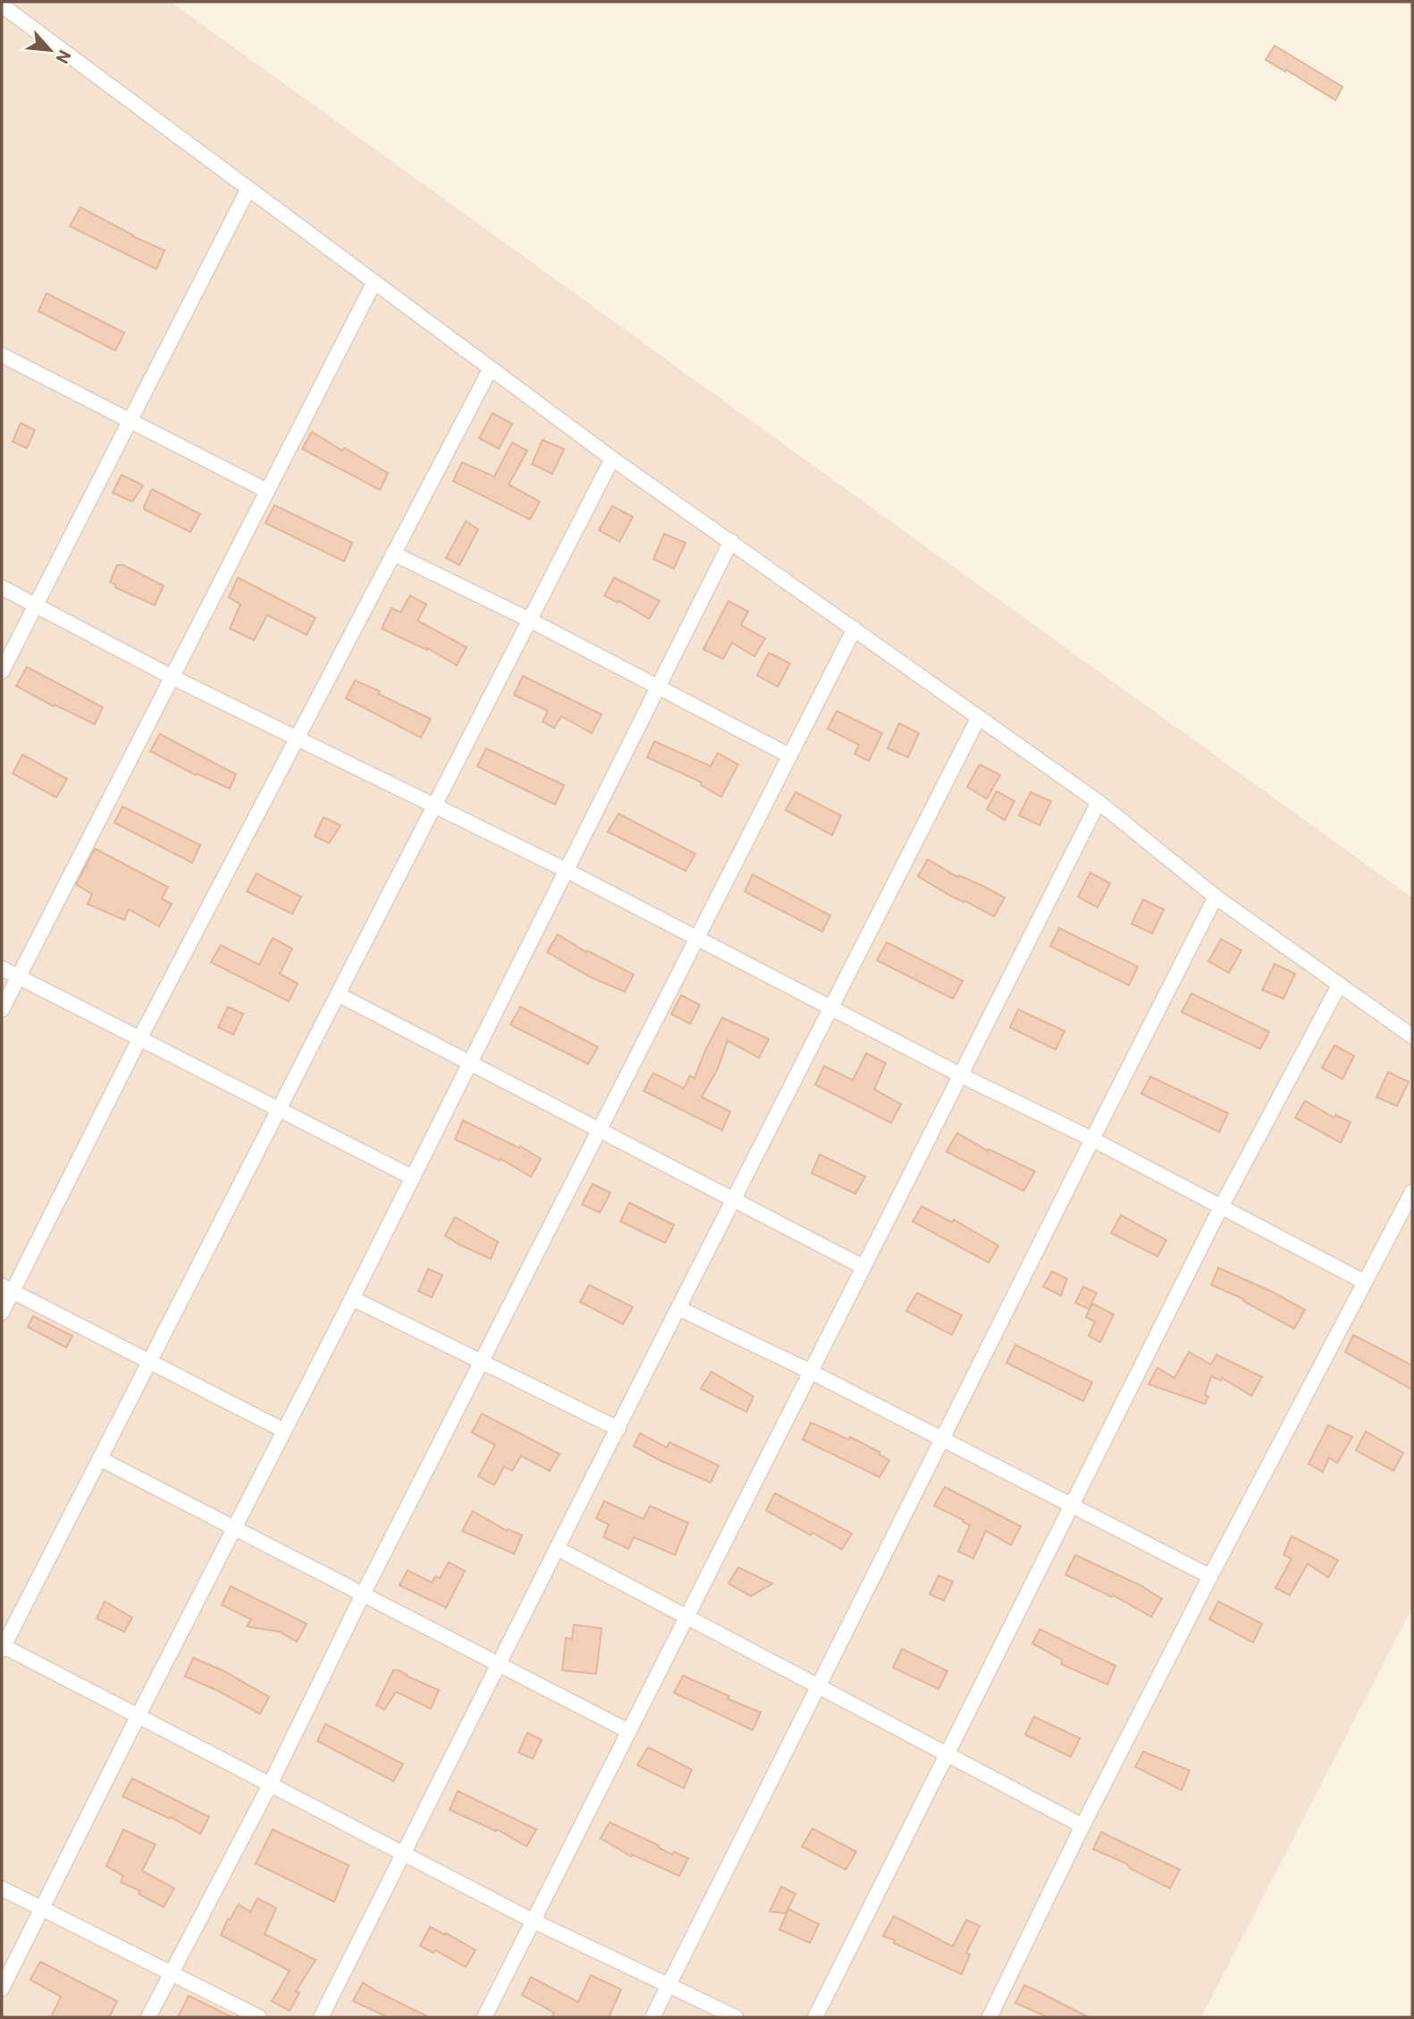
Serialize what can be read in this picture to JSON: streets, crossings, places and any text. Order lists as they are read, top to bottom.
{
  "north": "bottom right"
}
